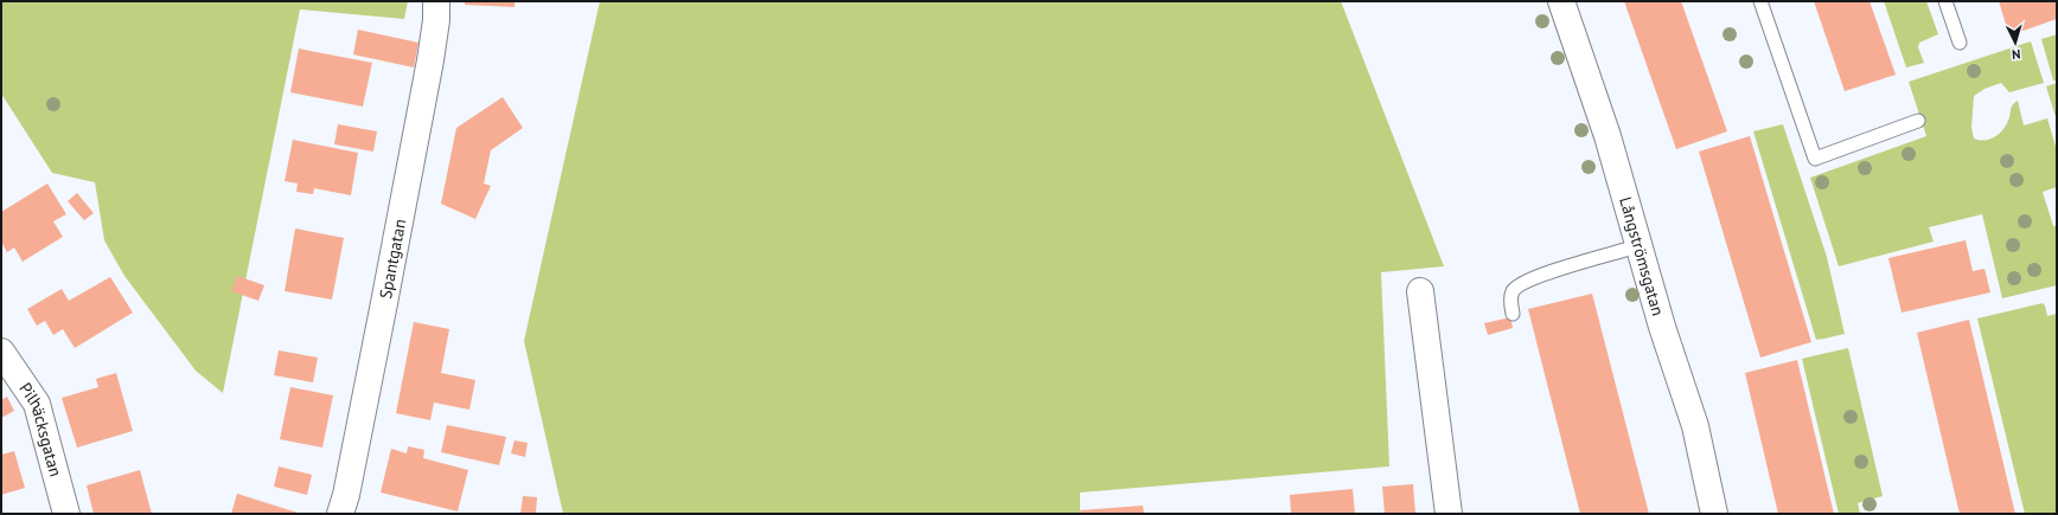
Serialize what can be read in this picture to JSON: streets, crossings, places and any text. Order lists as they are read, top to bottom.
{
  "streets": {
    "street": ["Långströmsgatan", "Spantgatan", "Pilhäcksgatan"]
  },
  "north": "bottom"
}
